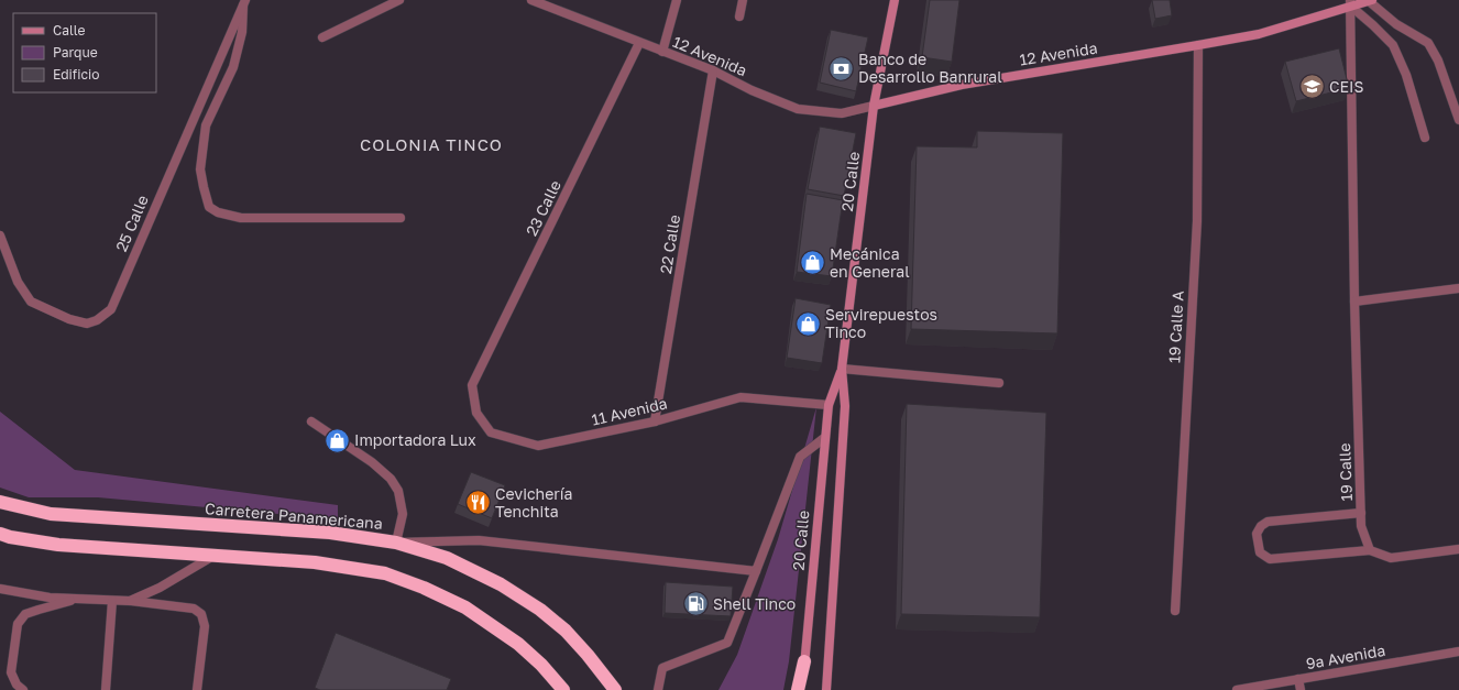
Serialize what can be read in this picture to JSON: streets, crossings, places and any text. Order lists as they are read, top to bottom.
{
  "streets": {
    "highway": ["Carretera Panamericana"],
    "main road": ["12 Avenida", "20 Calle"],
    "street": [
      "23 Calle",
      "25 Calle",
      "22 Calle",
      "19 Calle A",
      "11 Avenida",
      "19 Calle",
      "9a Avenida"
    ]
  },
  "crossings": [
    ["12 Avenida", "20 Calle"],
    ["12 Avenida", "23 Calle"],
    ["12 Avenida", "22 Calle"],
    ["12 Avenida", "19 Calle A"],
    ["12 Avenida", "19 Calle"],
    ["20 Calle", "11 Avenida"],
    ["23 Calle", "11 Avenida"],
    ["22 Calle", "11 Avenida"]
  ],
  "districts": ["COLONIA TINCO"],
  "places": {
    "bank": ["Banco de Desarrollo Banrural"],
    "school or university": ["CEIS"],
    "shop": ["Mecánica en General", "Servirepuestos Tinco", "Importadora Lux"],
    "restaurant": ["Cevichería Tenchita"],
    "fuel station": ["Shell Tinco"]
  },
  "legend": ["Calle", "Parque", "Edificio"]
}
